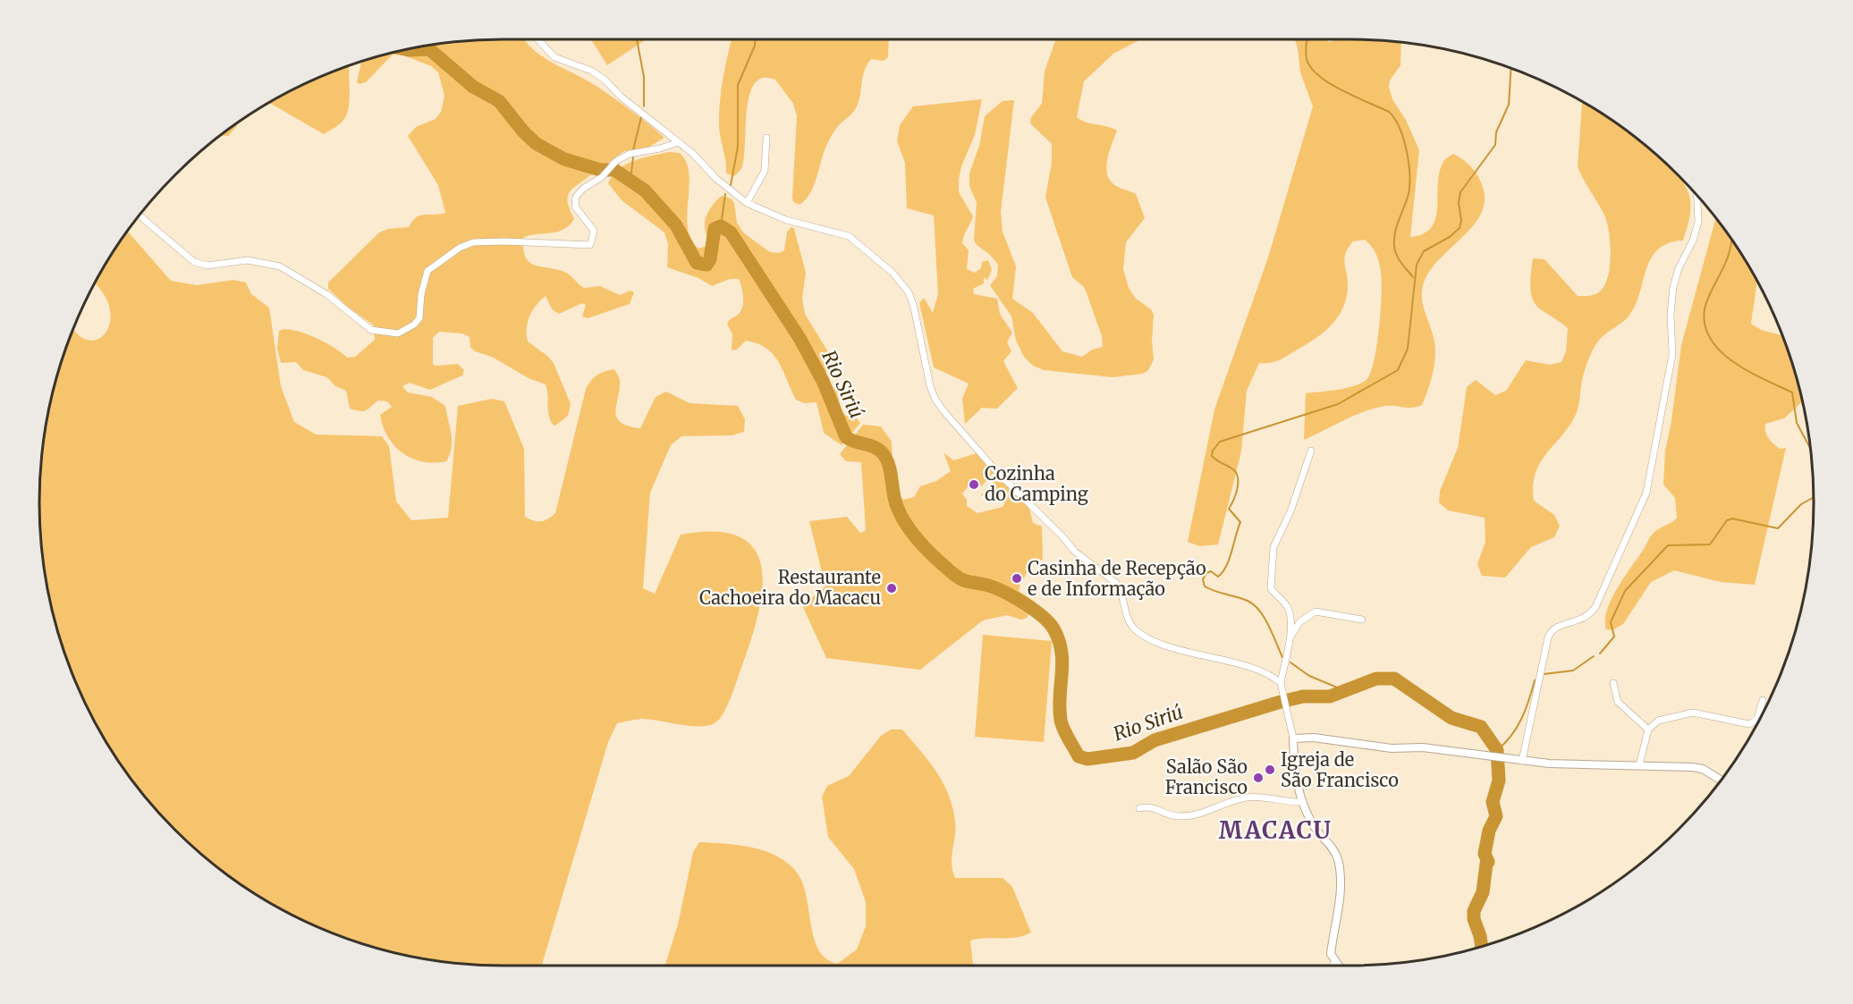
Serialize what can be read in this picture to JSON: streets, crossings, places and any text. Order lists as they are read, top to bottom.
{
  "districts": ["MACACU"],
  "water": ["Rio Siriú"],
  "places": [
    "Cozinha do Camping",
    "Casinha de Recepção e de Informação",
    "Restaurante Cachoeira do Macacu",
    "Igreja de São Francisco",
    "Salão São Francisco"
  ]
}
